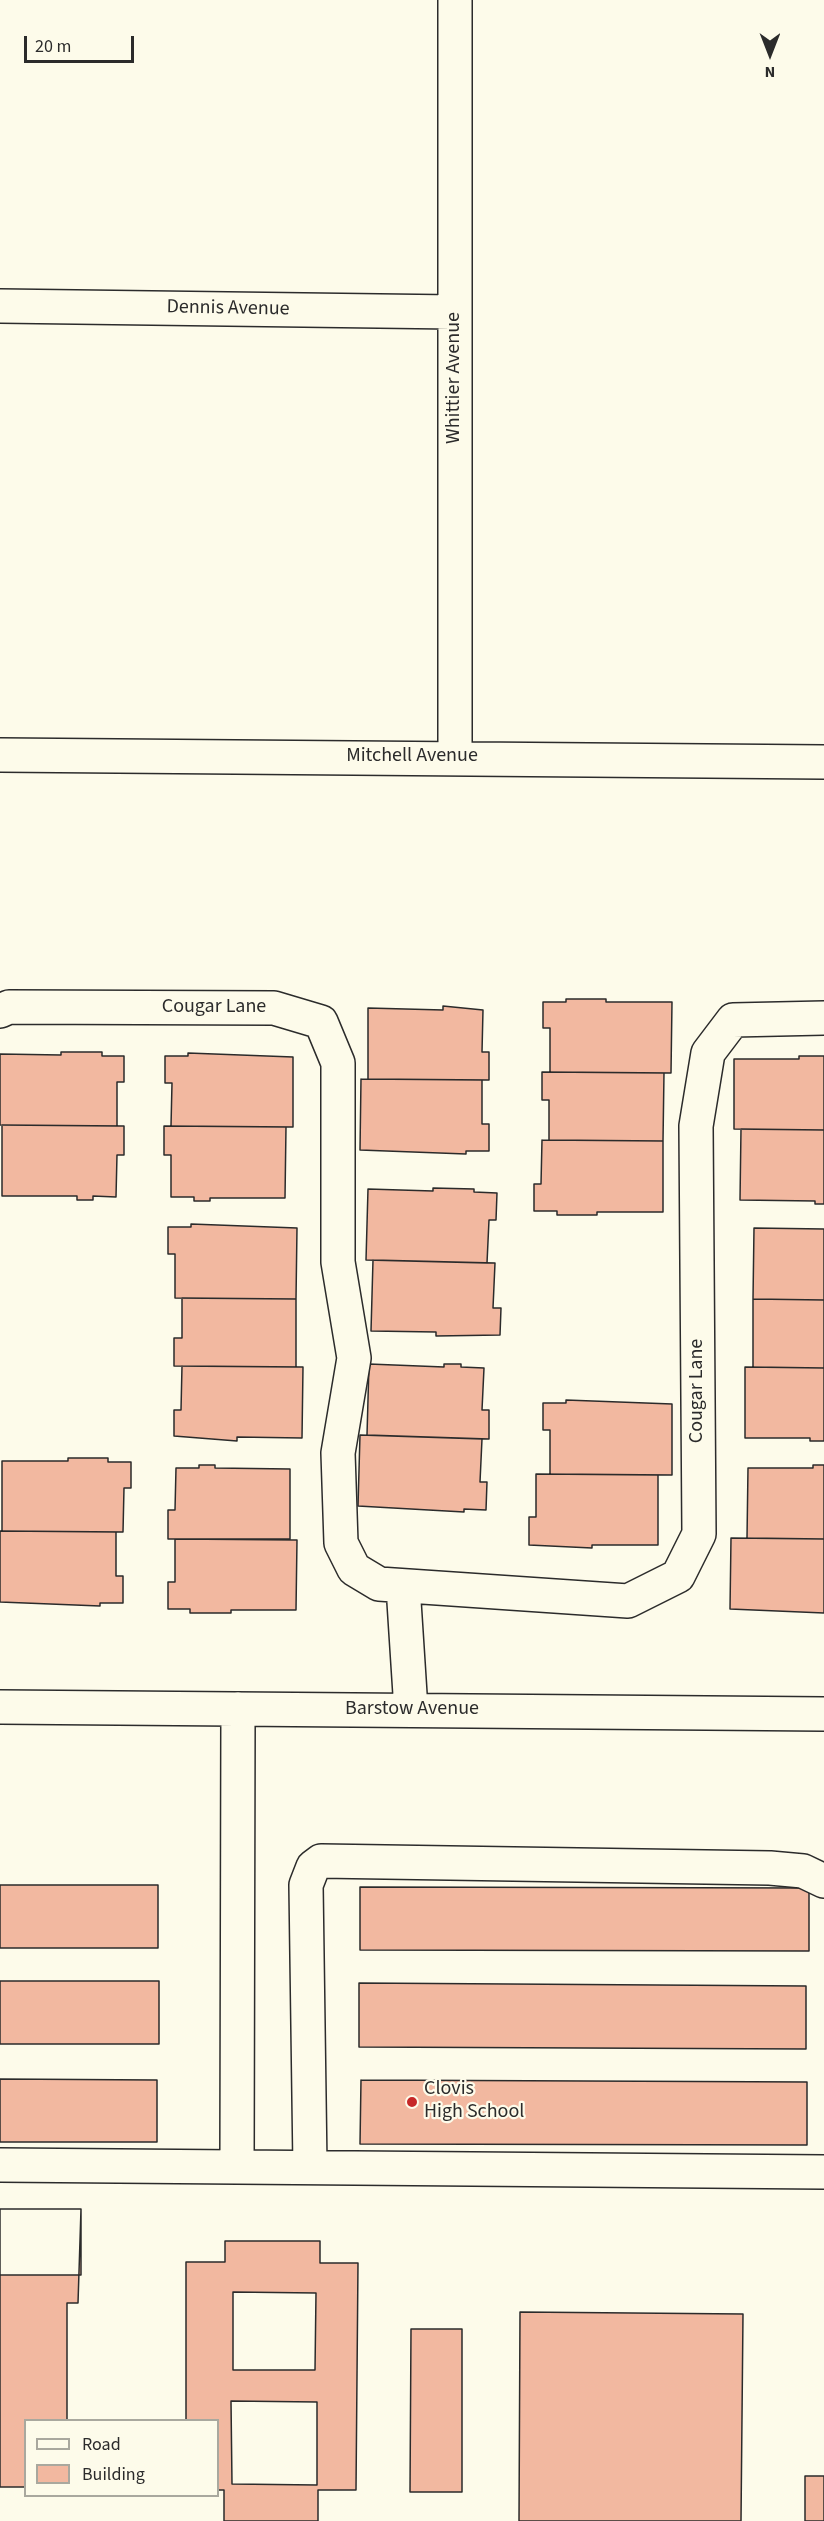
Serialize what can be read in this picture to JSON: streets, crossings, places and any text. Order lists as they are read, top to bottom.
{
  "streets": {
    "street": [
      "Dennis Avenue",
      "Whittier Avenue",
      "Mitchell Avenue",
      "Cougar Lane",
      "Barstow Avenue"
    ]
  },
  "crossings": [
    ["Dennis Avenue", "Whittier Avenue"],
    ["Whittier Avenue", "Mitchell Avenue"]
  ],
  "places": ["Clovis High School"],
  "legend": ["Road", "Building"],
  "scale_bar": "20 m",
  "north": "bottom"
}
